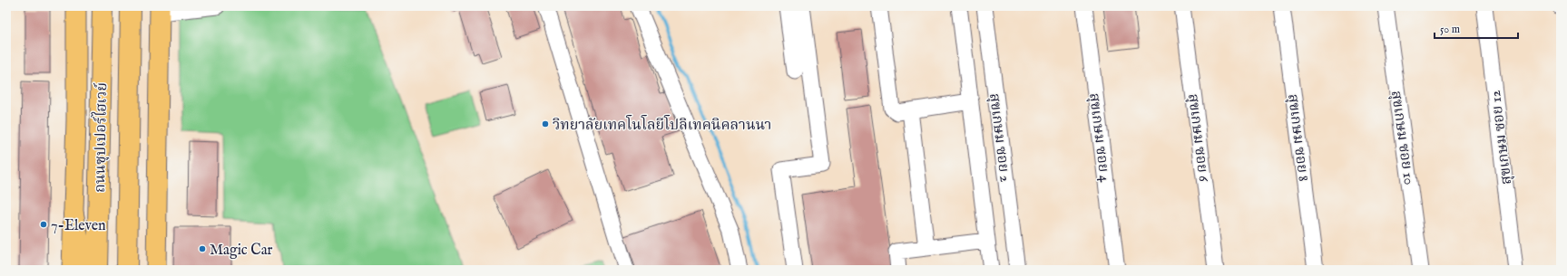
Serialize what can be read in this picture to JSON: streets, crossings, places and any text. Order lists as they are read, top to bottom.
{
  "streets": {
    "highway": ["ถนนซุปเปอร์ไฮเวย์"],
    "street": [
      "สุขเกษม ซอย 2",
      "สุขเกษม ซอย 4",
      "สุขเกษม ซอย 6",
      "สุขเกษม ซอย 8",
      "สุขเกษม ซอย 10",
      "สุขเกษม ซอย 12"
    ]
  },
  "places": ["วิทยาลัยเทคโนโลยีโปลิเทคนิคลานนา", "7-Eleven", "Magic Car"],
  "scale_bar": "50 m"
}
